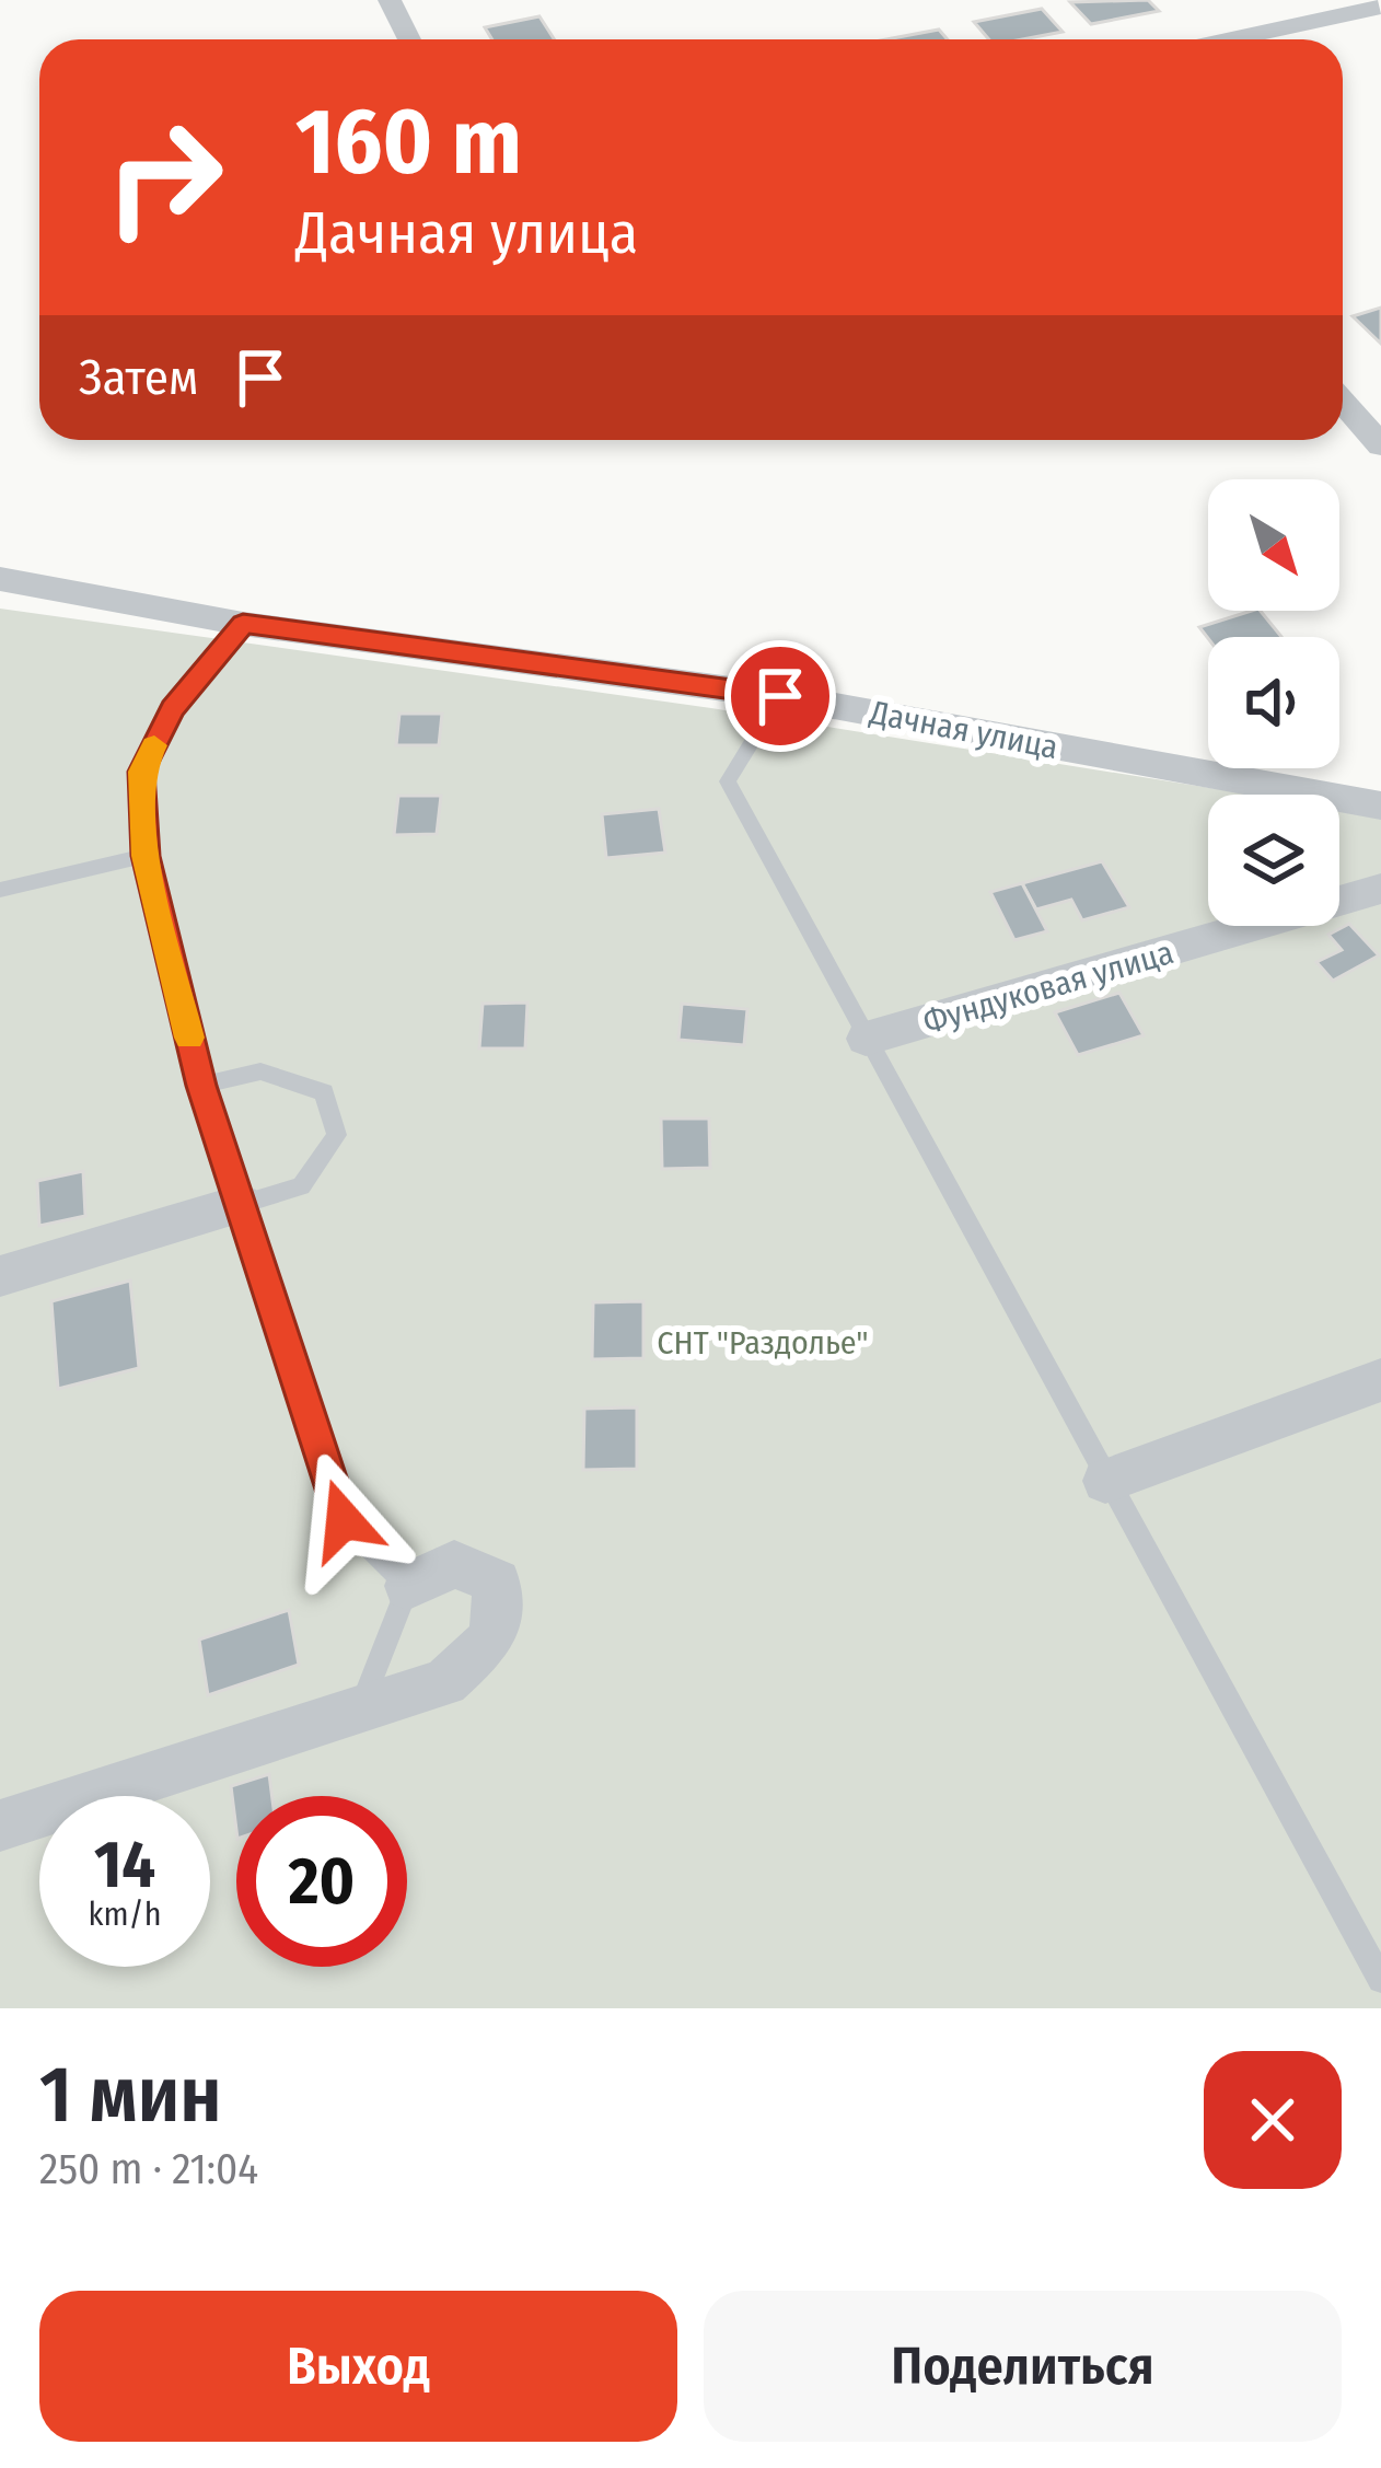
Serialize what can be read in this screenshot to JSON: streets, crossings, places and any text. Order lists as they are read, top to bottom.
{
  "streets": {
    "street": ["Дачная улица", "Фундуковая улица"]
  },
  "parks": ["СНТ \"Раздолье\""],
  "north": "bottom right",
  "page": {
    "turn": ["160 m", "Дачная улица"],
    "then": "Затем",
    "speed": "14 km/h",
    "limit": "20",
    "heading": ["1 мин", "250 m · 21:04"],
    "buttons": ["Выход", "Поделиться"]
  }
}
